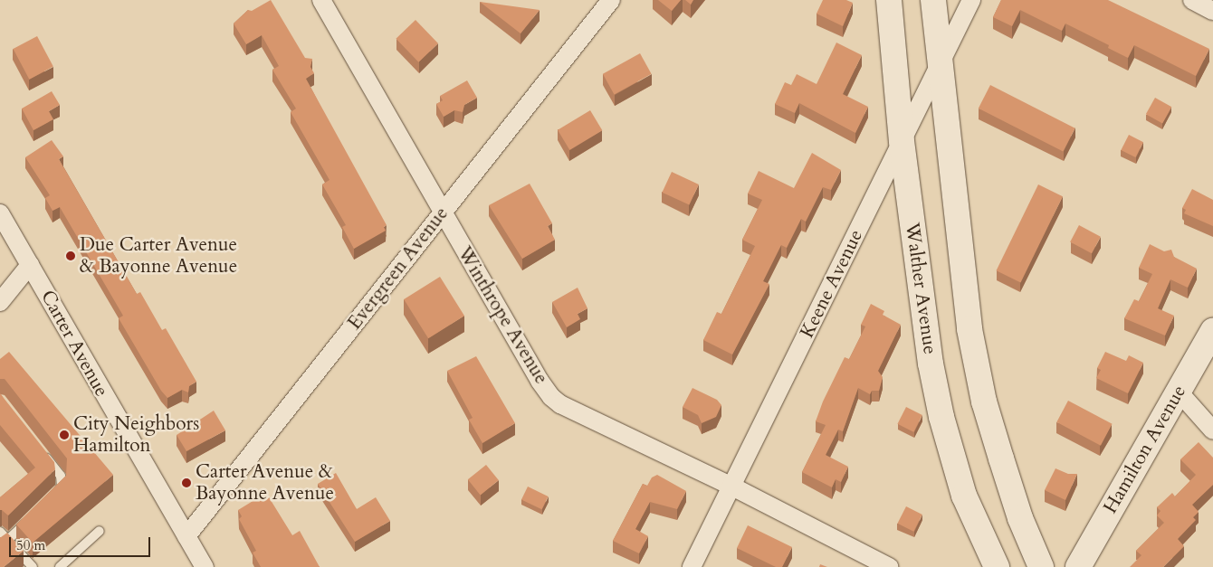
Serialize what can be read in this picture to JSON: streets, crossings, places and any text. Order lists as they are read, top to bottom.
{
  "streets": {
    "main road": ["Walther Avenue", "Hamilton Avenue"],
    "street": [
      "Evergreen Avenue",
      "Keene Avenue",
      "Winthrope Avenue",
      "Carter Avenue"
    ]
  },
  "crossings": [
    ["Evergreen Avenue", "Winthrope Avenue"],
    ["Evergreen Avenue", "Carter Avenue"],
    ["Keene Avenue", "Walther Avenue"],
    ["Keene Avenue", "Winthrope Avenue"]
  ],
  "places": ["Due Carter Avenue & Bayonne Avenue", "City Neighbors Hamilton", "Carter Avenue & Bayonne Avenue"],
  "scale_bar": "50 m"
}
